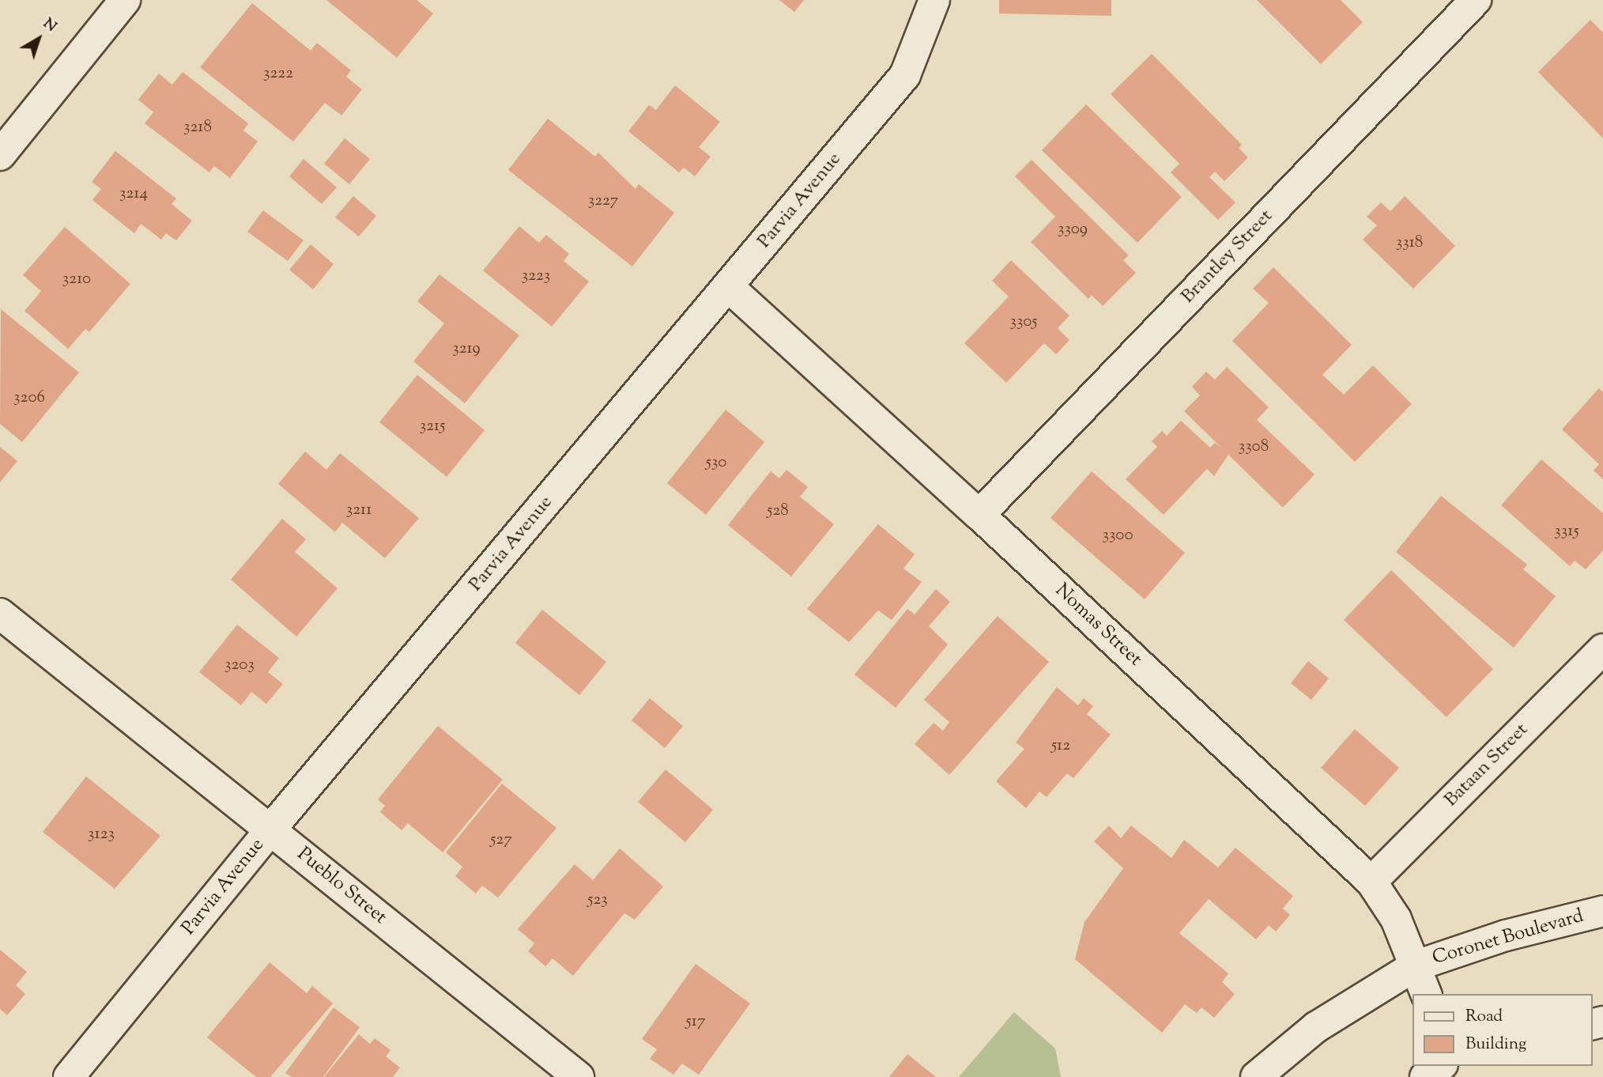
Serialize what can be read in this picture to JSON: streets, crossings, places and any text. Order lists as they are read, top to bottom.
{
  "streets": {
    "street": [
      "Parvia Avenue",
      "Brantley Street",
      "Nomas Street",
      "Bataan Street",
      "Pueblo Street",
      "Coronet Boulevard"
    ]
  },
  "crossings": [
    ["Parvia Avenue", "Nomas Street"],
    ["Parvia Avenue", "Pueblo Street"],
    ["Brantley Street", "Nomas Street"],
    ["Nomas Street", "Bataan Street"],
    ["Nomas Street", "Coronet Boulevard"]
  ],
  "house_numbers": [
    "3222",
    "3218",
    "3214",
    "3227",
    "3309",
    "3318",
    "3223",
    "3210",
    "3305",
    "3219",
    "3206",
    "3215",
    "3308",
    "530",
    "3211",
    "528",
    "3315",
    "3300",
    "3203",
    "512",
    "3123",
    "527",
    "523",
    "517"
  ],
  "legend": ["Road", "Building"],
  "north": "top right"
}
